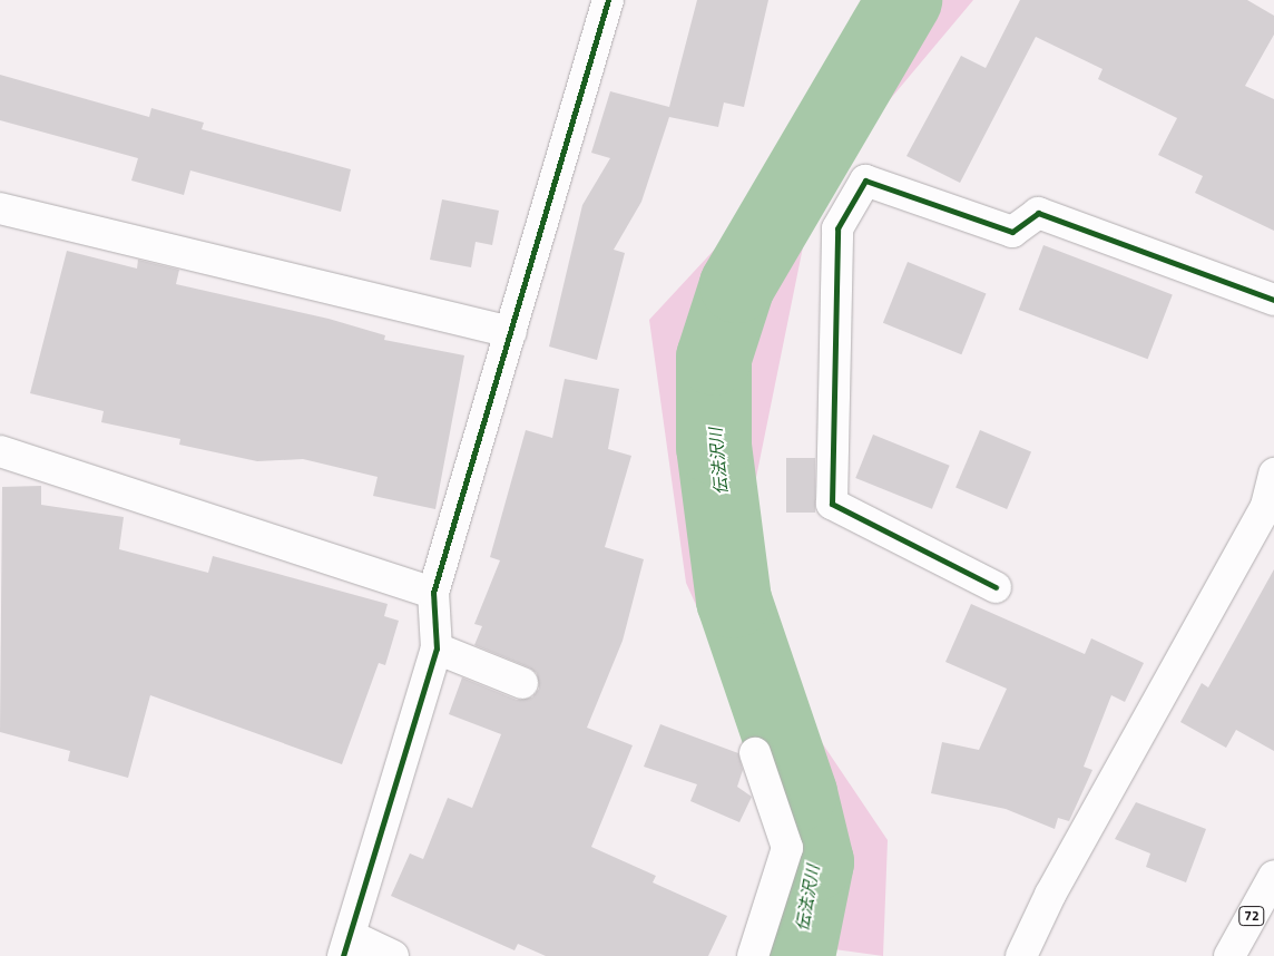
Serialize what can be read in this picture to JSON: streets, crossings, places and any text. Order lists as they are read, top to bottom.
{
  "streets": {
    "street": ["72"]
  },
  "water": ["伝法沢川"]
}
